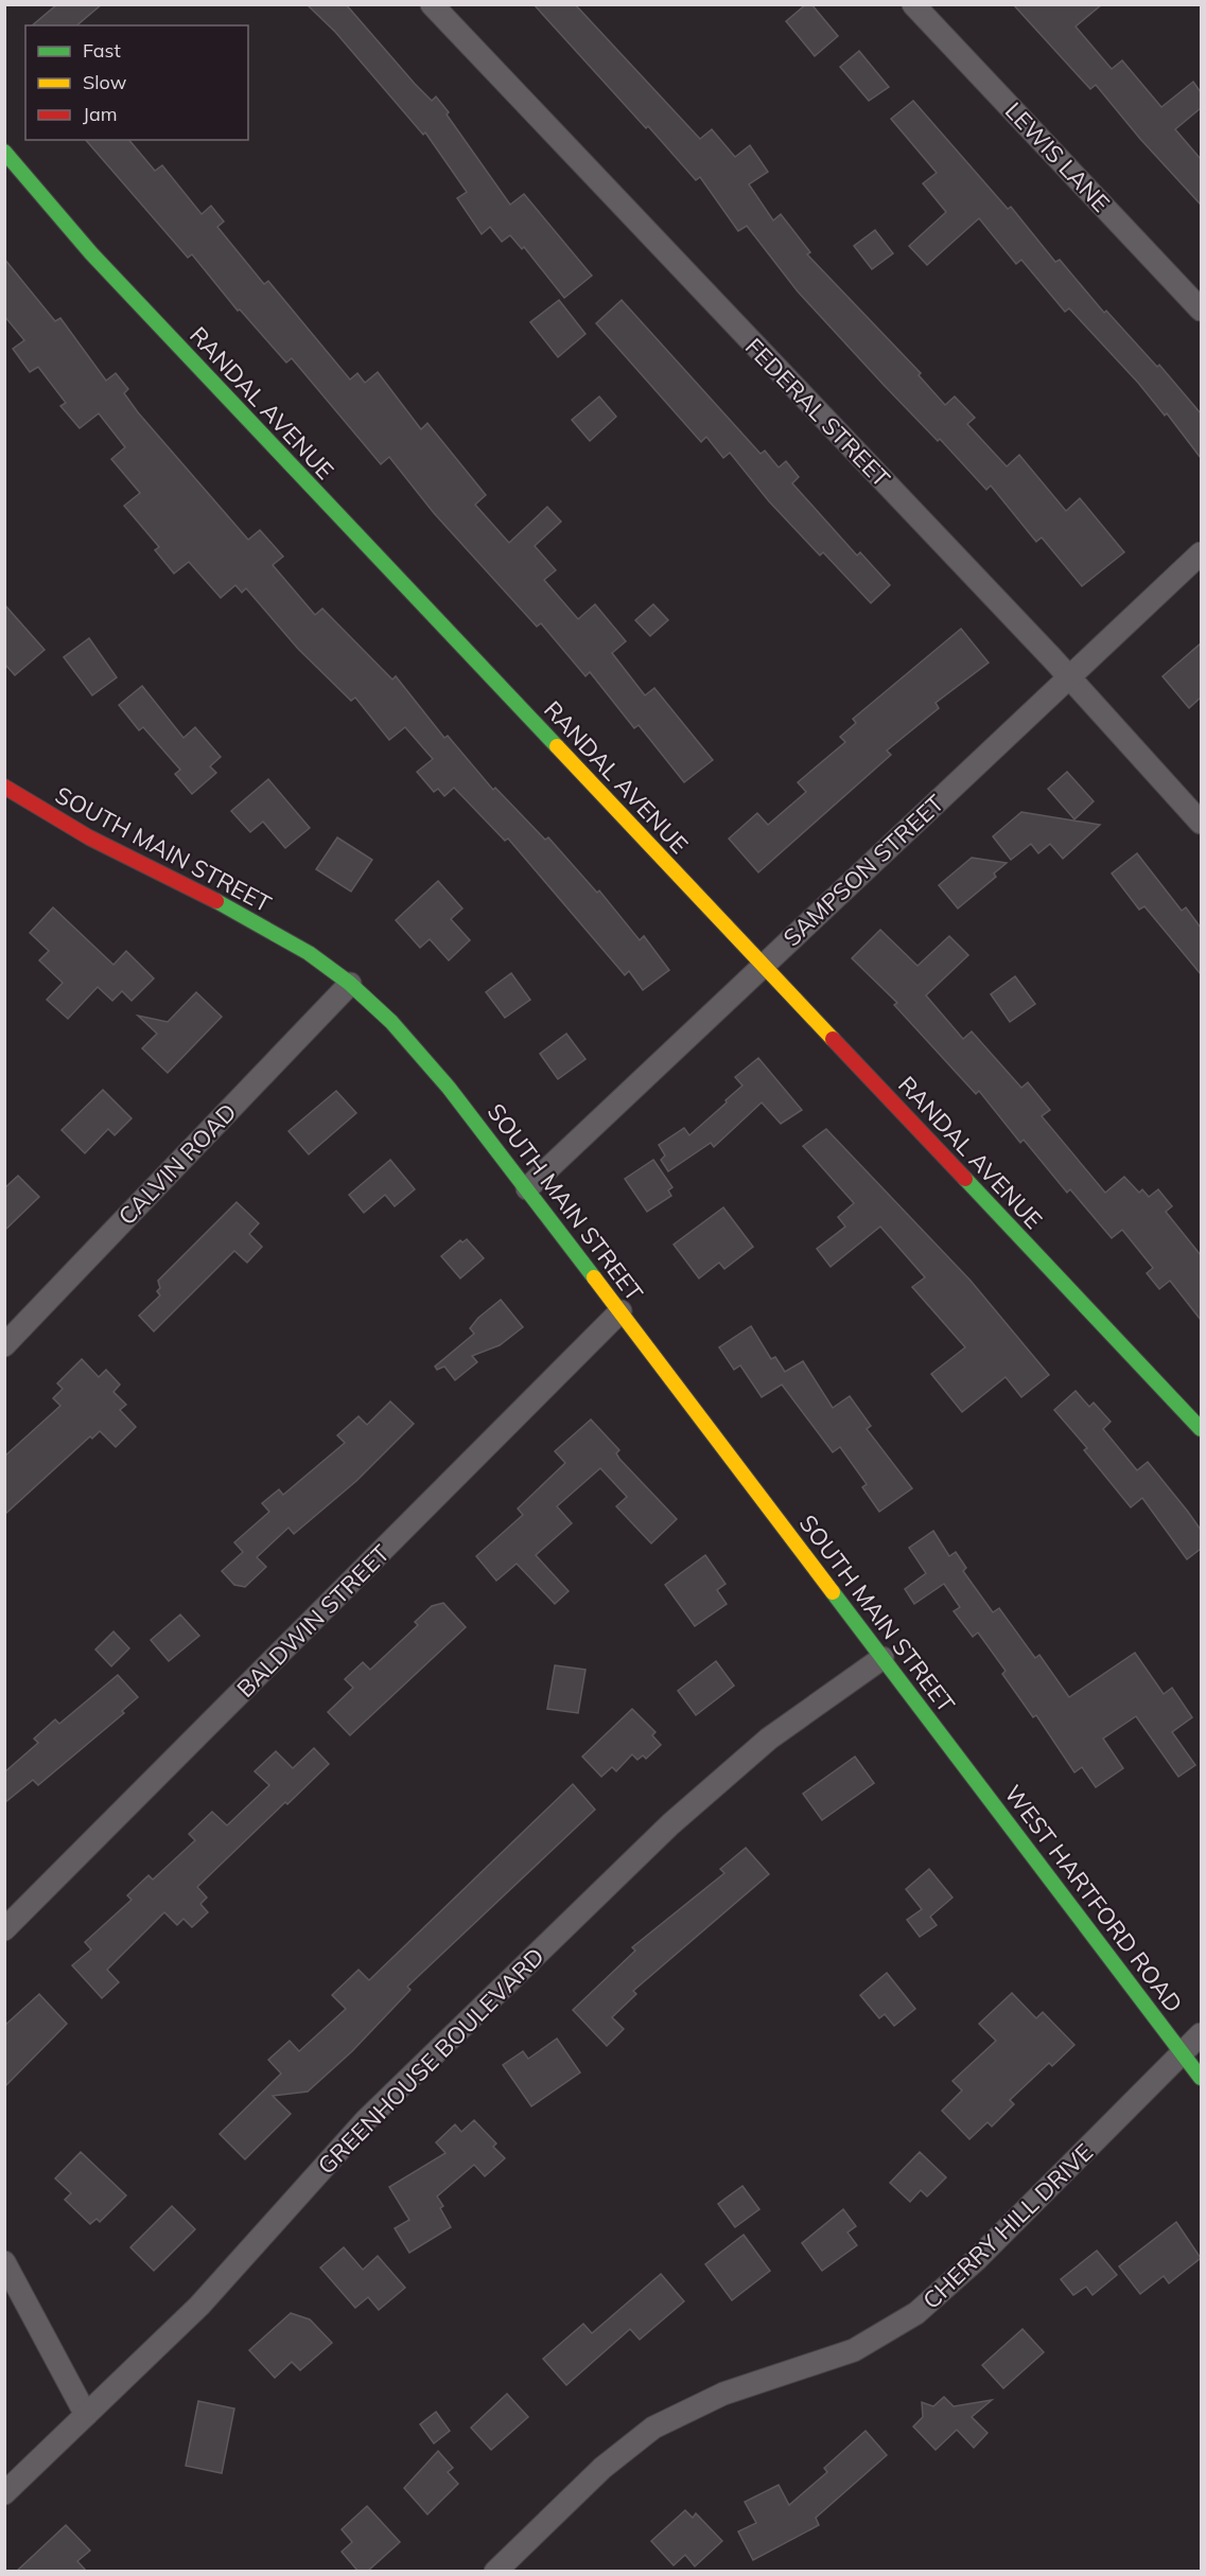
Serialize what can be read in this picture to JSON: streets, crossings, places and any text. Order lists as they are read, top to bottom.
{
  "streets": {
    "street": [
      "LEWIS LANE",
      "RANDAL AVENUE",
      "FEDERAL STREET",
      "SOUTH MAIN STREET",
      "SAMPSON STREET",
      "CALVIN ROAD",
      "BALDWIN STREET",
      "WEST HARTFORD ROAD",
      "GREENHOUSE BOULEVARD",
      "CHERRY HILL DRIVE"
    ]
  },
  "crossings": [
    ["RANDAL AVENUE", "SAMPSON STREET"],
    ["FEDERAL STREET", "SAMPSON STREET"],
    ["SOUTH MAIN STREET", "SAMPSON STREET"],
    ["SOUTH MAIN STREET", "CALVIN ROAD"],
    ["SOUTH MAIN STREET", "BALDWIN STREET"],
    ["SOUTH MAIN STREET", "WEST HARTFORD ROAD"],
    ["SOUTH MAIN STREET", "GREENHOUSE BOULEVARD"],
    ["WEST HARTFORD ROAD", "CHERRY HILL DRIVE"]
  ],
  "legend": ["Fast", "Slow", "Jam"]
}
